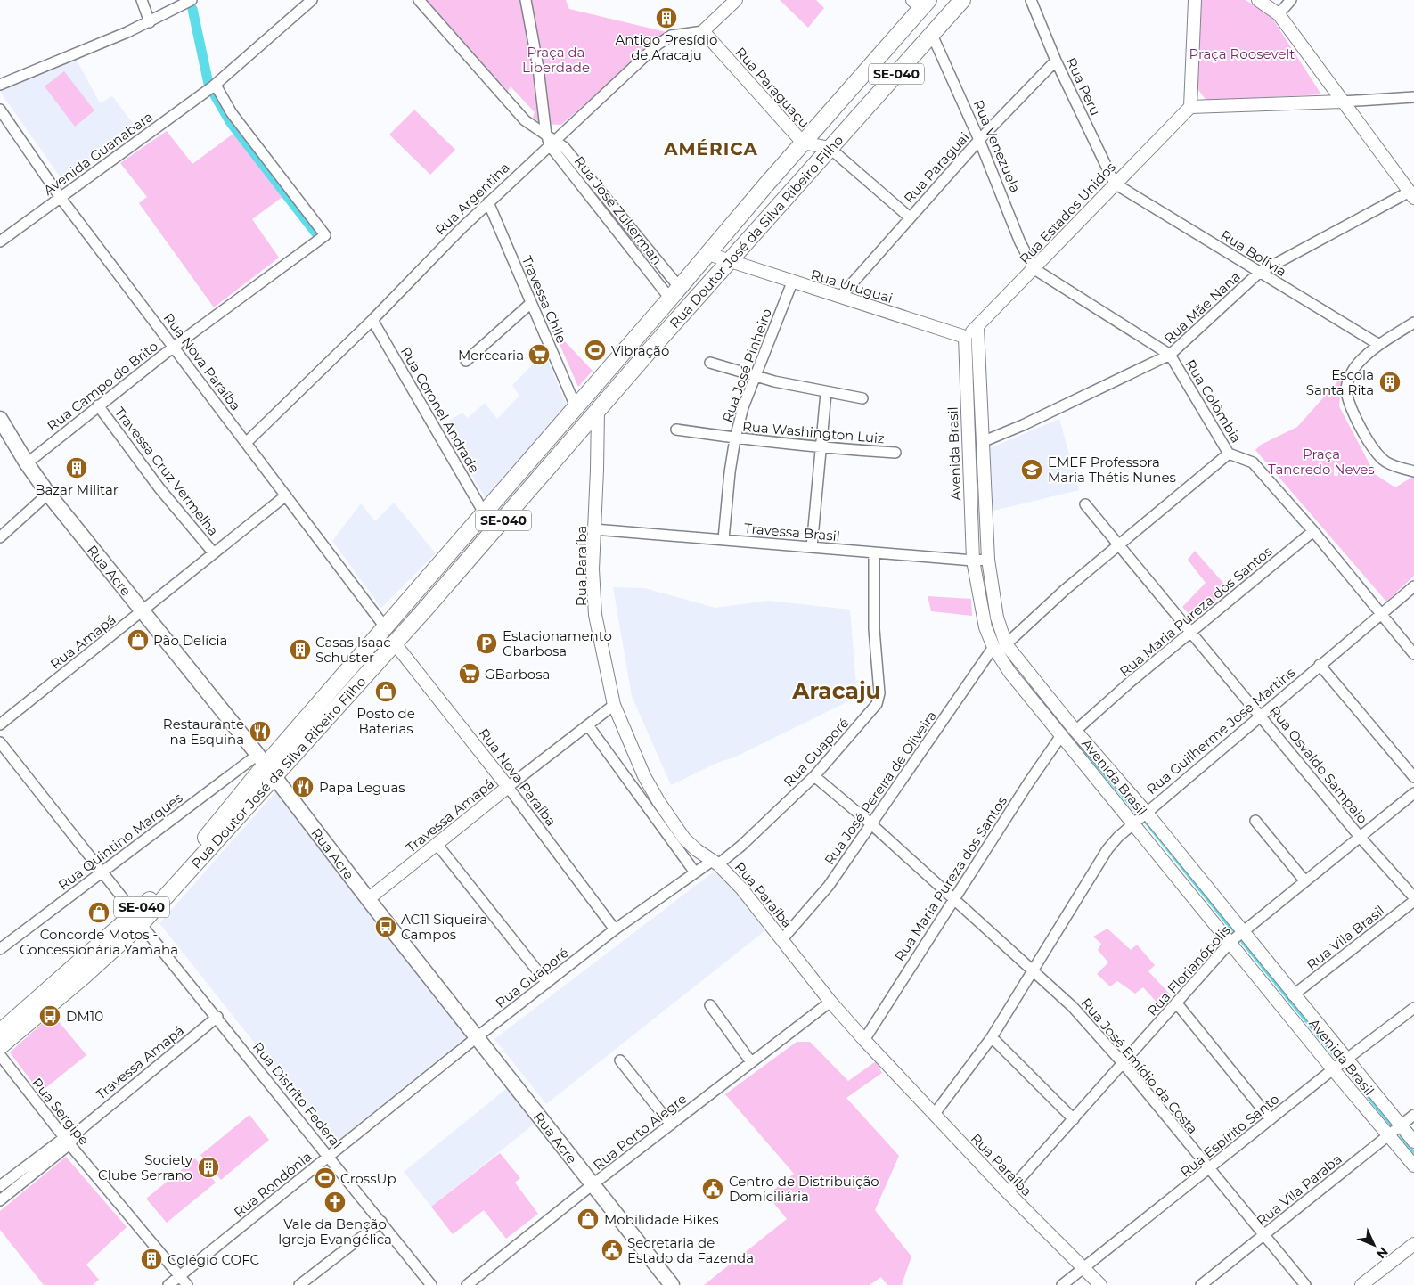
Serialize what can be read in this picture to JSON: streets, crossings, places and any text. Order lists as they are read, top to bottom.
{
  "streets": {
    "main road": ["SE-040", "Rua Doutor José da Silva Ribeiro Filho", "Rua Acre"],
    "street": [
      "Rua Peru",
      "Rua Paraguaçu",
      "Rua Venezuela",
      "Avenida Guanabara",
      "Rua Paraguai",
      "Rua Argentina",
      "Rua José Zukerman",
      "Rua Estados Unidos",
      "Rua Bolívia",
      "Rua Uruguai",
      "Travessa Chile",
      "Rua Mãe Nana",
      "Rua Nova Paraíba",
      "Rua José Pinheiro",
      "Rua Campo do Brito",
      "Rua Colômbia",
      "Rua Coronel Andrade",
      "Rua Washington Luiz",
      "Avenida Brasil",
      "Travessa Cruz Vermelha",
      "Travessa Brasil",
      "Rua Paraíba",
      "Rua Maria Pureza dos Santos",
      "Rua Amapá",
      "Rua Guilherme José Martins",
      "Rua Guaporé",
      "Rua Osvaldo Sampaio",
      "Rua José Pereira de Oliveira",
      "Travessa Amapá",
      "Rua Quintino Marques",
      "Rua Vila Brasil",
      "Rua Florianópolis",
      "Rua José Emídio da Costa",
      "Rua Distrito Federal",
      "Rua Sergipe",
      "Rua Porto Alegre",
      "Rua Espírito Santo",
      "Rua Rondônia",
      "Rua Vila Paraba"
    ]
  },
  "crossings": [
    ["Rua Peru", "Rua Paraguai"],
    ["Rua Peru", "Rua Estados Unidos"],
    ["Rua Peru", "Rua Bolívia"],
    ["Rua Paraguaçu", "Rua Argentina"],
    ["Rua Paraguaçu", "Rua Doutor José da Silva Ribeiro Filho"],
    ["Rua Venezuela", "Rua Paraguai"],
    ["Rua Venezuela", "Rua Estados Unidos"],
    ["Rua Venezuela", "Rua Doutor José da Silva Ribeiro Filho"],
    ["Rua Venezuela", "Rua Colômbia"],
    ["Avenida Guanabara", "Rua Nova Paraíba"],
    ["Avenida Guanabara", "Rua Campo do Brito"],
    ["Rua Paraguai", "Rua Uruguai"],
    ["Rua Argentina", "Rua José Zukerman"],
    ["Rua Argentina", "Travessa Chile"],
    ["Rua Argentina", "Rua Nova Paraíba"],
    ["Rua Argentina", "Rua Coronel Andrade"],
    ["Rua José Zukerman", "Rua Doutor José da Silva Ribeiro Filho"],
    ["Rua Estados Unidos", "Rua Bolívia"],
    ["Rua Estados Unidos", "Rua Uruguai"],
    ["Rua Estados Unidos", "Rua Colômbia"],
    ["Rua Estados Unidos", "Avenida Brasil"],
    ["Rua Doutor José da Silva Ribeiro Filho", "Rua Uruguai"],
    ["Rua Doutor José da Silva Ribeiro Filho", "Travessa Chile"],
    ["Rua Doutor José da Silva Ribeiro Filho", "Rua Nova Paraíba"],
    ["Rua Doutor José da Silva Ribeiro Filho", "Rua Coronel Andrade"],
    ["Rua Doutor José da Silva Ribeiro Filho", "Rua Paraíba"],
    ["Rua Doutor José da Silva Ribeiro Filho", "Rua Acre"],
    ["Rua Doutor José da Silva Ribeiro Filho", "Rua Quintino Marques"],
    ["Rua Doutor José da Silva Ribeiro Filho", "Rua Distrito Federal"],
    ["Rua Bolívia", "Rua Mãe Nana"],
    ["Rua Uruguai", "Rua José Pinheiro"],
    ["Rua Uruguai", "Avenida Brasil"],
    ["Rua Mãe Nana", "Rua Colômbia"],
    ["Rua Mãe Nana", "Avenida Brasil"],
    ["Rua Nova Paraíba", "Rua Campo do Brito"],
    ["Rua Nova Paraíba", "Rua Amapá"],
    ["Rua Nova Paraíba", "Rua Guaporé"],
    ["Rua Nova Paraíba", "Travessa Amapá"],
    ["Rua José Pinheiro", "Rua Washington Luiz"],
    ["Rua José Pinheiro", "Travessa Brasil"],
    ["Rua Campo do Brito", "Travessa Cruz Vermelha"],
    ["Rua Campo do Brito", "Rua Acre"],
    ["Rua Colômbia", "Rua Maria Pureza dos Santos"],
    ["Rua Colômbia", "Rua Guilherme José Martins"],
    ["Rua Colômbia", "Rua José Pereira de Oliveira"],
    ["Avenida Brasil", "Travessa Brasil"],
    ["Avenida Brasil", "Rua Maria Pureza dos Santos"],
    ["Avenida Brasil", "Rua Guilherme José Martins"],
    ["Avenida Brasil", "Rua José Pereira de Oliveira"],
    ["Avenida Brasil", "Rua Vila Brasil"],
    ["Avenida Brasil", "Rua Florianópolis"],
    ["Avenida Brasil", "Rua Espírito Santo"],
    ["Avenida Brasil", "Rua Vila Paraba"],
    ["Travessa Cruz Vermelha", "Rua Amapá"],
    ["Travessa Brasil", "Rua Paraíba"],
    ["Travessa Brasil", "Rua Guaporé"],
    ["Rua Paraíba", "Rua Maria Pureza dos Santos"],
    ["Rua Paraíba", "Rua Guilherme José Martins"],
    ["Rua Paraíba", "Rua Guaporé"],
    ["Rua Paraíba", "Rua José Pereira de Oliveira"],
    ["Rua Paraíba", "Travessa Amapá"],
    ["Rua Paraíba", "Rua Florianópolis"],
    ["Rua Paraíba", "Rua Porto Alegre"],
    ["Rua Paraíba", "Rua Espírito Santo"],
    ["Rua Acre", "Rua Amapá"],
    ["Rua Acre", "Rua Guaporé"],
    ["Rua Acre", "Travessa Amapá"],
    ["Rua Acre", "Rua Quintino Marques"],
    ["Rua Acre", "Rua Porto Alegre"],
    ["Rua Acre", "Rua Rondônia"],
    ["Rua Maria Pureza dos Santos", "Rua Osvaldo Sampaio"],
    ["Rua Maria Pureza dos Santos", "Rua José Emídio da Costa"],
    ["Rua Guilherme José Martins", "Rua Osvaldo Sampaio"],
    ["Rua Guilherme José Martins", "Rua José Emídio da Costa"],
    ["Rua Guaporé", "Rua José Emídio da Costa"],
    ["Rua Guaporé", "Rua Rondônia"],
    ["Rua Osvaldo Sampaio", "Rua José Pereira de Oliveira"],
    ["Rua Osvaldo Sampaio", "Rua Florianópolis"],
    ["Rua José Pereira de Oliveira", "Rua José Emídio da Costa"],
    ["Travessa Amapá", "Rua Distrito Federal"],
    ["Travessa Amapá", "Rua Sergipe"],
    ["Rua Quintino Marques", "Rua Distrito Federal"],
    ["Rua Florianópolis", "Rua José Emídio da Costa"],
    ["Rua José Emídio da Costa", "Rua Espírito Santo"],
    ["Rua José Emídio da Costa", "Rua Vila Paraba"],
    ["Rua Distrito Federal", "Rua Rondônia"],
    ["Rua Sergipe", "Rua Rondônia"]
  ],
  "districts": ["AMÉRICA", "Aracaju"],
  "parks": ["Praça da Liberdade", "Praça Roosevelt", "Praça Tancredo Neves"],
  "places": {
    "building": [
      "Antigo Presídio de Aracaju",
      "Escola Santa Rita",
      "Bazar Militar",
      "Casas Isaac Schuster",
      "Society Clube Serrano",
      "Colégio COFC"
    ],
    "sports": ["Vibração", "CrossUp"],
    "supermarket": ["Mercearia", "GBarbosa"],
    "school or university": ["EMEF Professora Maria Thétis Nunes"],
    "shop": [
      "Pão Delícia",
      "Posto de Baterias",
      "Concorde Motos - Concessionária Yamaha",
      "Mobilidade Bikes"
    ],
    "parking": ["Estacionamento Gbarbosa"],
    "restaurant": ["Restaurante na Esquina", "Papa Leguas"],
    "bus stop": ["AC11 Siqueira Campos", "DM10"],
    "public building": ["Centro de Distribuição Domiciliária", "Secretaria de Estado da Fazenda"],
    "church": ["Vale da Benção Igreja Evangélica"]
  },
  "north": "bottom right"
}
